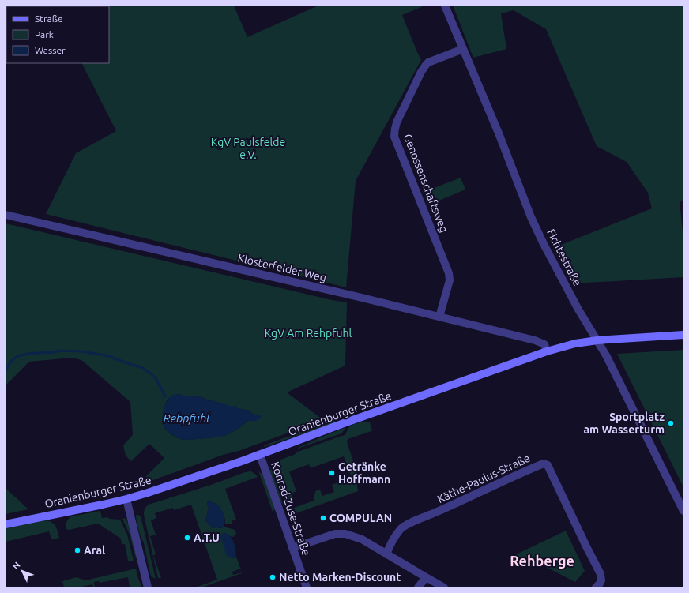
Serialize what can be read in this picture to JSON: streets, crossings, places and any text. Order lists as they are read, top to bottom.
{
  "streets": {
    "main road": ["Oranienburger Straße"],
    "street": [
      "Genossenschaftsweg",
      "Fichtestraße",
      "Klosterfelder Weg",
      "Käthe-Paulus-Straße",
      "Konrad-Zuse-Straße"
    ]
  },
  "crossings": [
    ["Genossenschaftsweg", "Fichtestraße"],
    ["Genossenschaftsweg", "Klosterfelder Weg"],
    ["Fichtestraße", "Oranienburger Straße"],
    ["Klosterfelder Weg", "Oranienburger Straße"],
    ["Oranienburger Straße", "Konrad-Zuse-Straße"]
  ],
  "districts": ["Rehberge"],
  "water": ["Rebpfuhl"],
  "parks": ["KgV Paulsfelde e.V.", "KgV Am Rehpfuhl"],
  "places": [
    "Sportplatz am Wasserturm",
    "Getränke Hoffmann",
    "COMPULAN",
    "A.T.U",
    "Aral",
    "Netto Marken-Discount"
  ],
  "legend": ["Straße", "Park", "Wasser"],
  "north": "top left"
}
